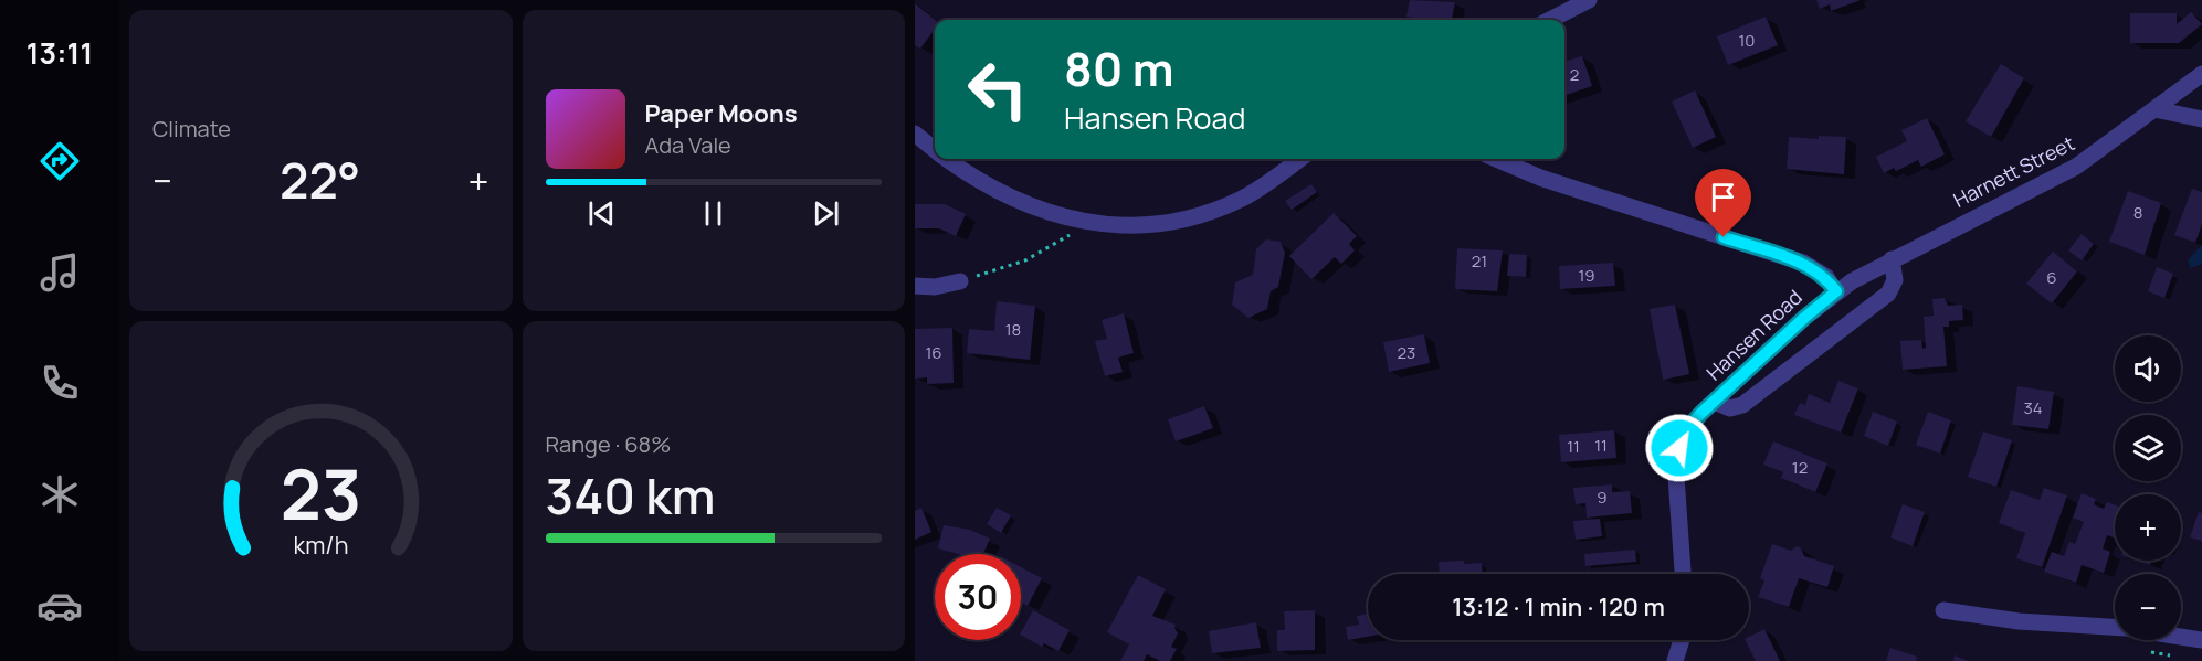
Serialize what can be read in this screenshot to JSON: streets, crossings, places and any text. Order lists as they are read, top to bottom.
{
  "streets": {
    "street": ["Harnett Street", "Hansen Road"]
  },
  "crossings": [
    ["Harnett Street", "Hansen Road"]
  ],
  "house_numbers": [
    "10",
    "2",
    "8",
    "21",
    "19",
    "6",
    "18",
    "16",
    "23",
    "34",
    "11",
    "11",
    "12",
    "9"
  ],
  "page": {
    "tabs": "13:11",
    "tile": [
      "Climate",
      ["Range · 68%", "340 km"]
    ],
    "turn": ["80 m", "Hansen Road"],
    "song": ["Paper Moons", "Ada Vale"],
    "heat": ["−", "22°", "+"],
    "map_buttons": ["+", "−"],
    "limit": "30",
    "trip": "13:12 · 1 min · 120 m",
    "gauge": ["23", "km/h"]
  }
}
